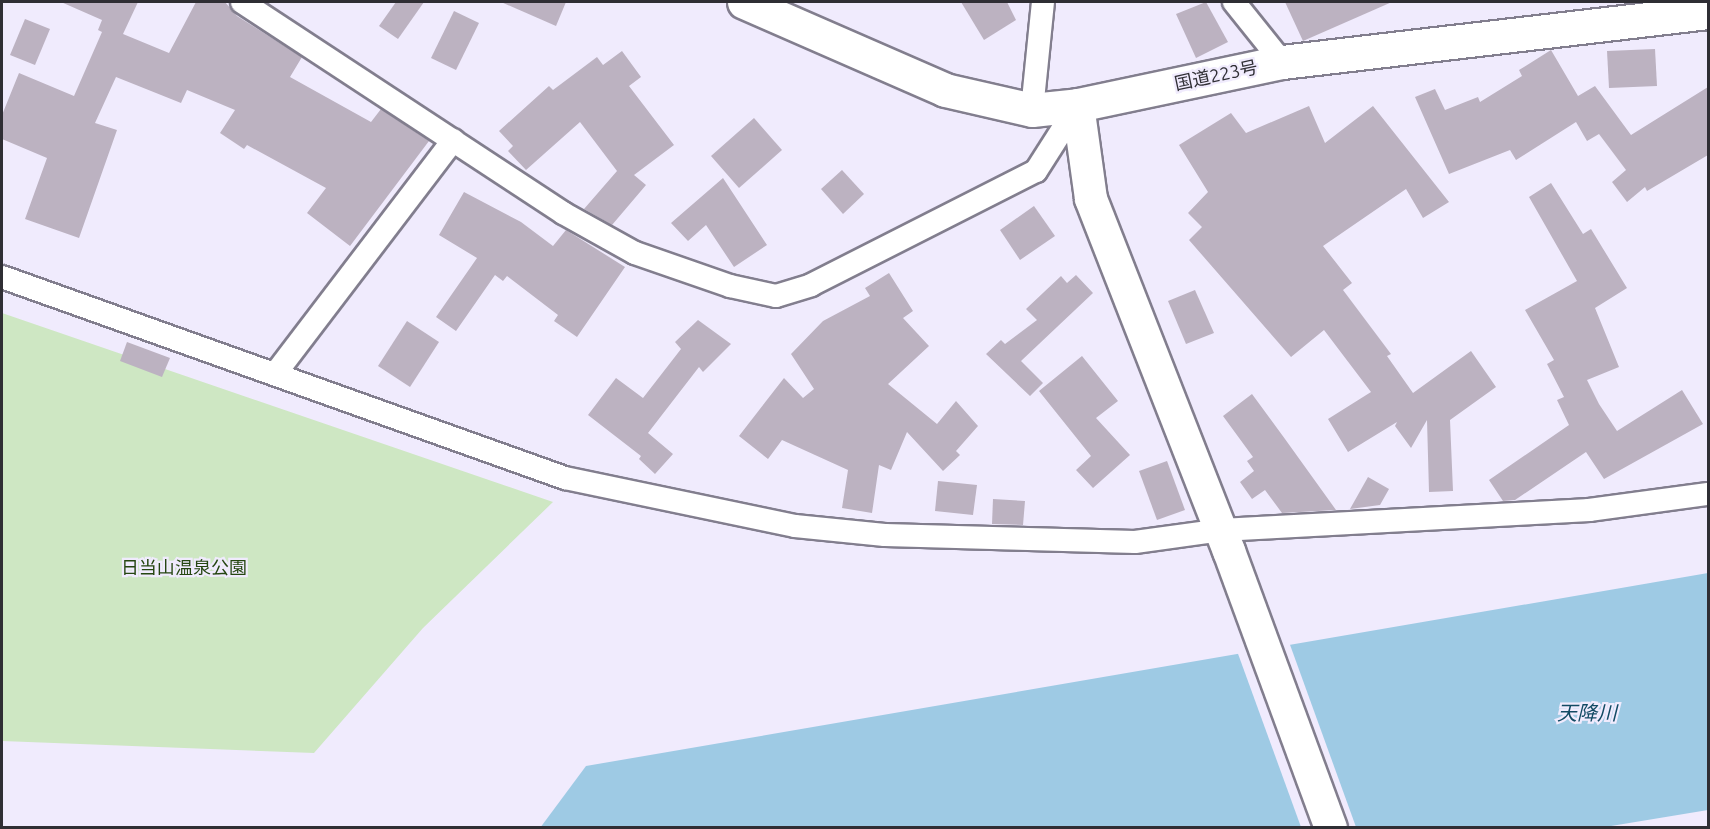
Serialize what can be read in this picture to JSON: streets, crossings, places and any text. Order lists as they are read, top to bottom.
{
  "streets": {
    "highway": ["国道223号"]
  },
  "water": ["天降川"],
  "parks": ["日当山温泉公園"]
}
